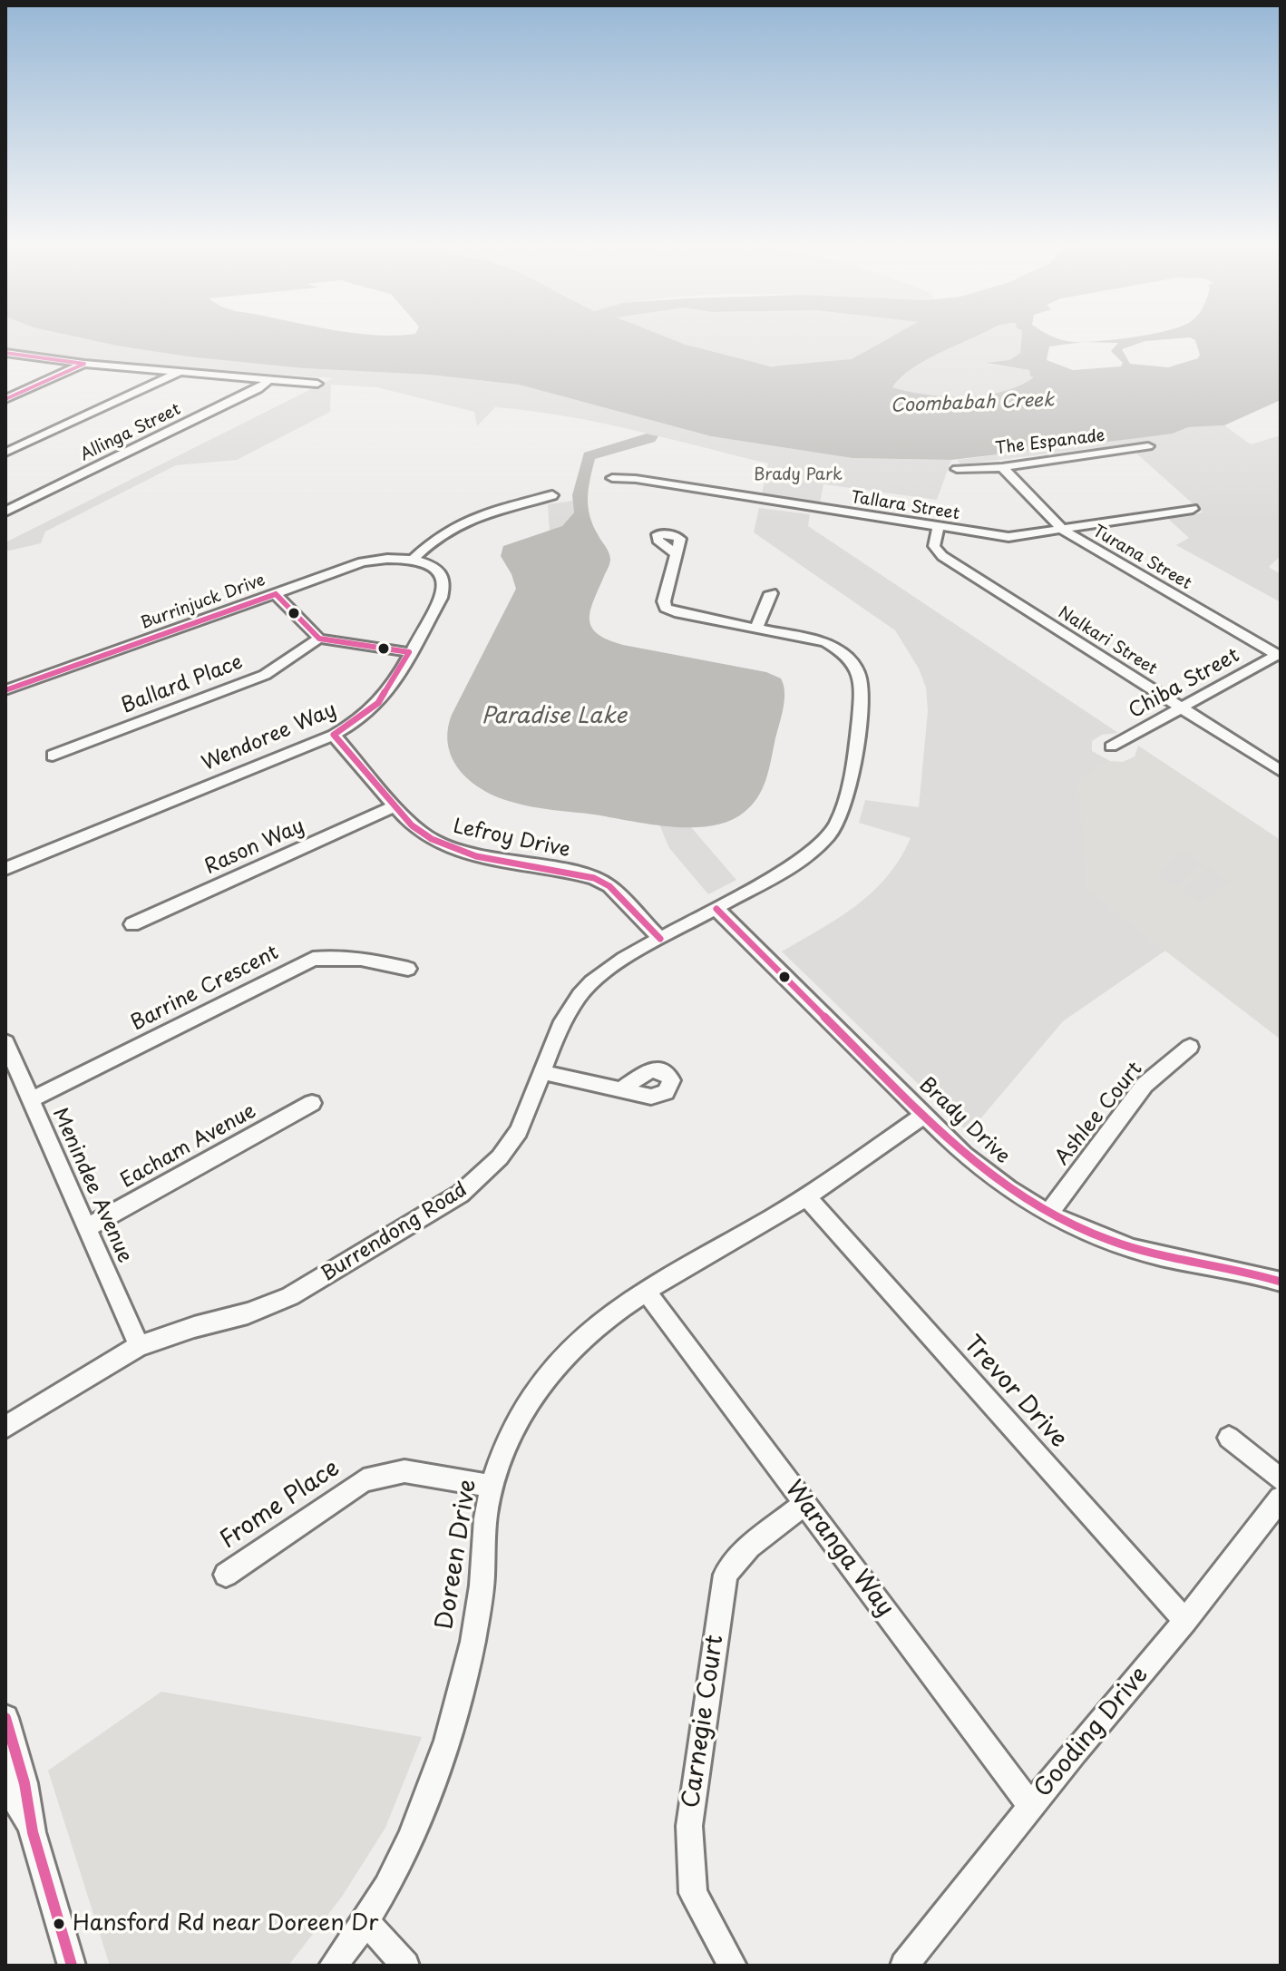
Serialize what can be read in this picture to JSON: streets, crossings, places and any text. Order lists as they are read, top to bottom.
{
  "streets": {
    "street": [
      "Allinga Street",
      "The Espanade",
      "Tallara Street",
      "Turana Street",
      "Burrinjuck Drive",
      "Nalkari Street",
      "Chiba Street",
      "Ballard Place",
      "Wendoree Way",
      "Lefroy Drive",
      "Rason Way",
      "Barrine Crescent",
      "Ashlee Court",
      "Brady Drive",
      "Eacham Avenue",
      "Menindee Avenue",
      "Burrendong Road",
      "Trevor Drive",
      "Frome Place",
      "Waranga Way",
      "Doreen Drive",
      "Carnegie Court",
      "Gooding Drive"
    ]
  },
  "crossings": [
    ["The Espanade", "Turana Street"],
    ["Tallara Street", "Turana Street"],
    ["Tallara Street", "Nalkari Street"],
    ["Turana Street", "Chiba Street"],
    ["Burrinjuck Drive", "Wendoree Way"],
    ["Nalkari Street", "Chiba Street"],
    ["Wendoree Way", "Lefroy Drive"],
    ["Lefroy Drive", "Rason Way"],
    ["Lefroy Drive", "Burrendong Road"],
    ["Barrine Crescent", "Menindee Avenue"],
    ["Ashlee Court", "Brady Drive"],
    ["Brady Drive", "Burrendong Road"],
    ["Brady Drive", "Doreen Drive"],
    ["Eacham Avenue", "Menindee Avenue"],
    ["Menindee Avenue", "Burrendong Road"],
    ["Trevor Drive", "Doreen Drive"],
    ["Trevor Drive", "Gooding Drive"],
    ["Frome Place", "Doreen Drive"],
    ["Waranga Way", "Doreen Drive"],
    ["Waranga Way", "Carnegie Court"],
    ["Waranga Way", "Gooding Drive"]
  ],
  "water": ["Coombabah Creek", "Paradise Lake"],
  "parks": ["Brady Park"],
  "places": ["Hansford Rd near Doreen Dr"]
}
